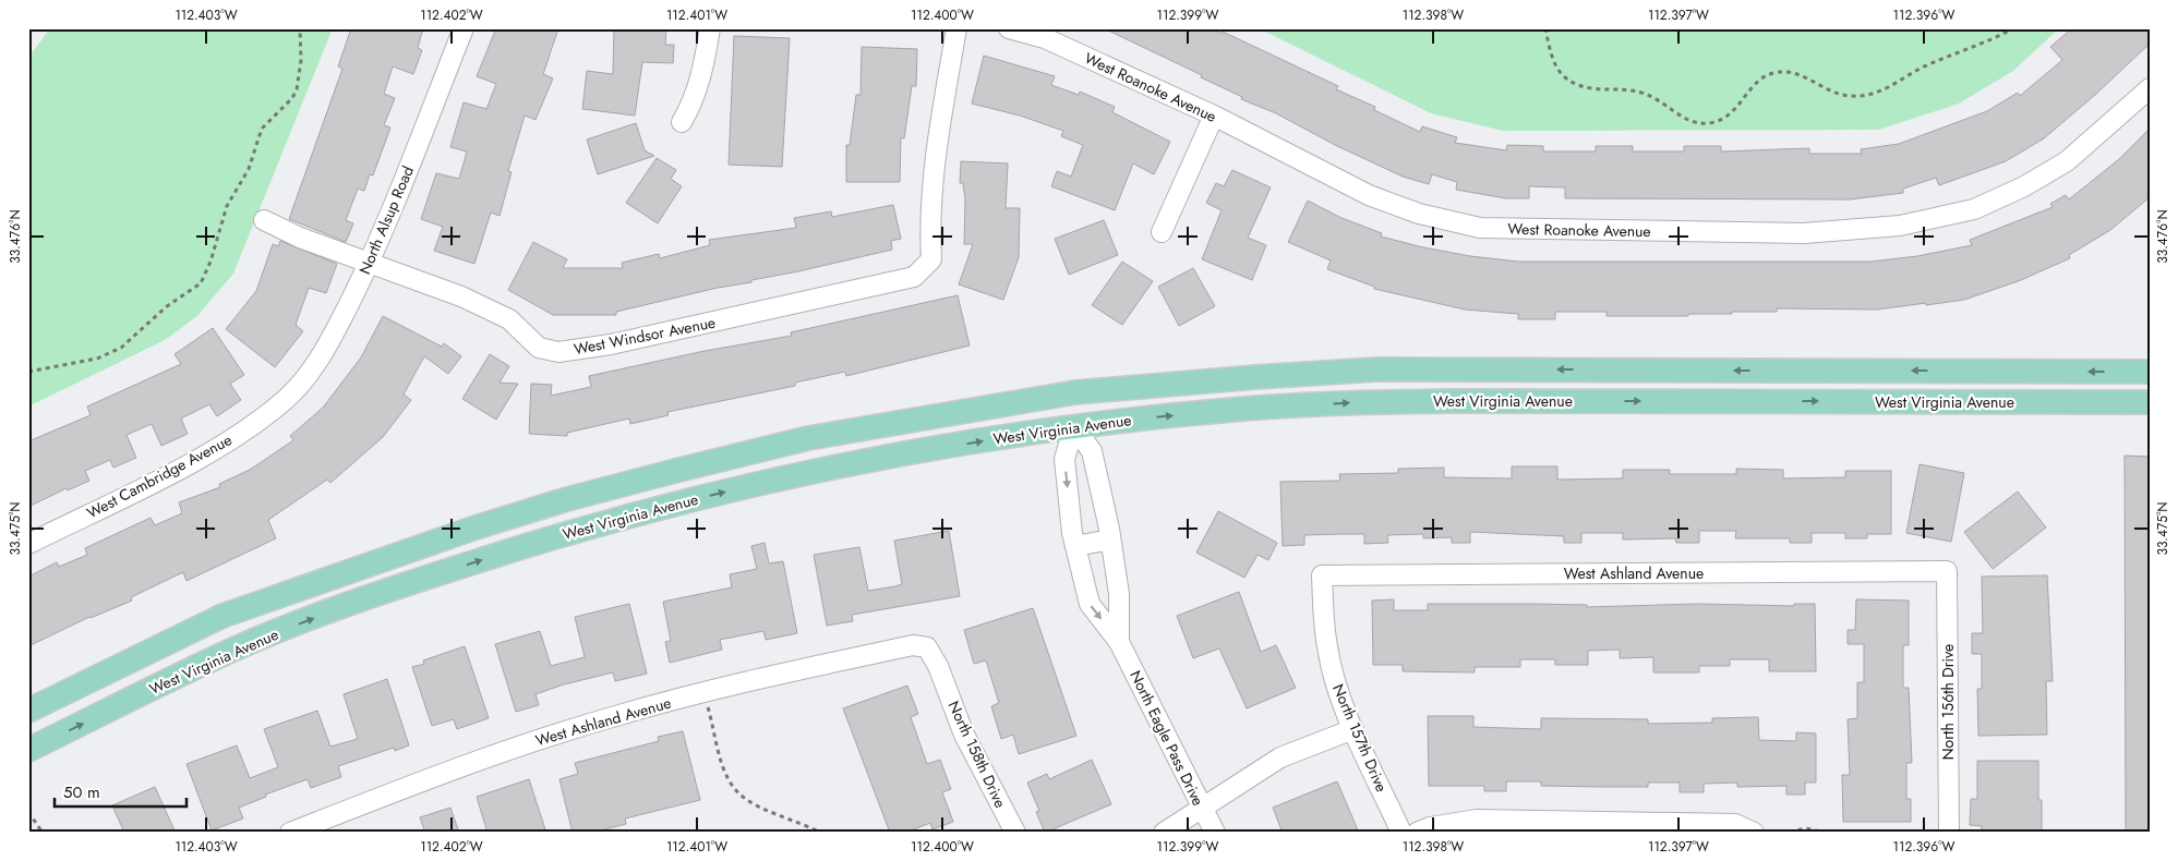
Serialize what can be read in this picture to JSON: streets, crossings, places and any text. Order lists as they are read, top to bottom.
{
  "streets": {
    "main road": ["West Virginia Avenue"],
    "street": [
      "West Roanoke Avenue",
      "North Alsup Road",
      "West Windsor Avenue",
      "West Cambridge Avenue",
      "West Ashland Avenue",
      "North 156th Drive",
      "North Eagle Pass Drive",
      "North 157th Drive",
      "North 158th Drive"
    ]
  },
  "crossings": [
    ["North Alsup Road", "West Windsor Avenue"],
    ["North Alsup Road", "West Cambridge Avenue"],
    ["West Virginia Avenue", "North Eagle Pass Drive"],
    ["West Ashland Avenue", "North 156th Drive"],
    ["West Ashland Avenue", "North 157th Drive"],
    ["West Ashland Avenue", "North 158th Drive"]
  ],
  "scale_bar": "50 m",
  "coordinates": [
    "112.403°W",
    "112.402°W",
    "112.401°W",
    "112.400°W",
    "112.399°W",
    "112.398°W",
    "112.397°W",
    "112.396°W",
    "33.476°N",
    "33.475°N"
  ]
}
